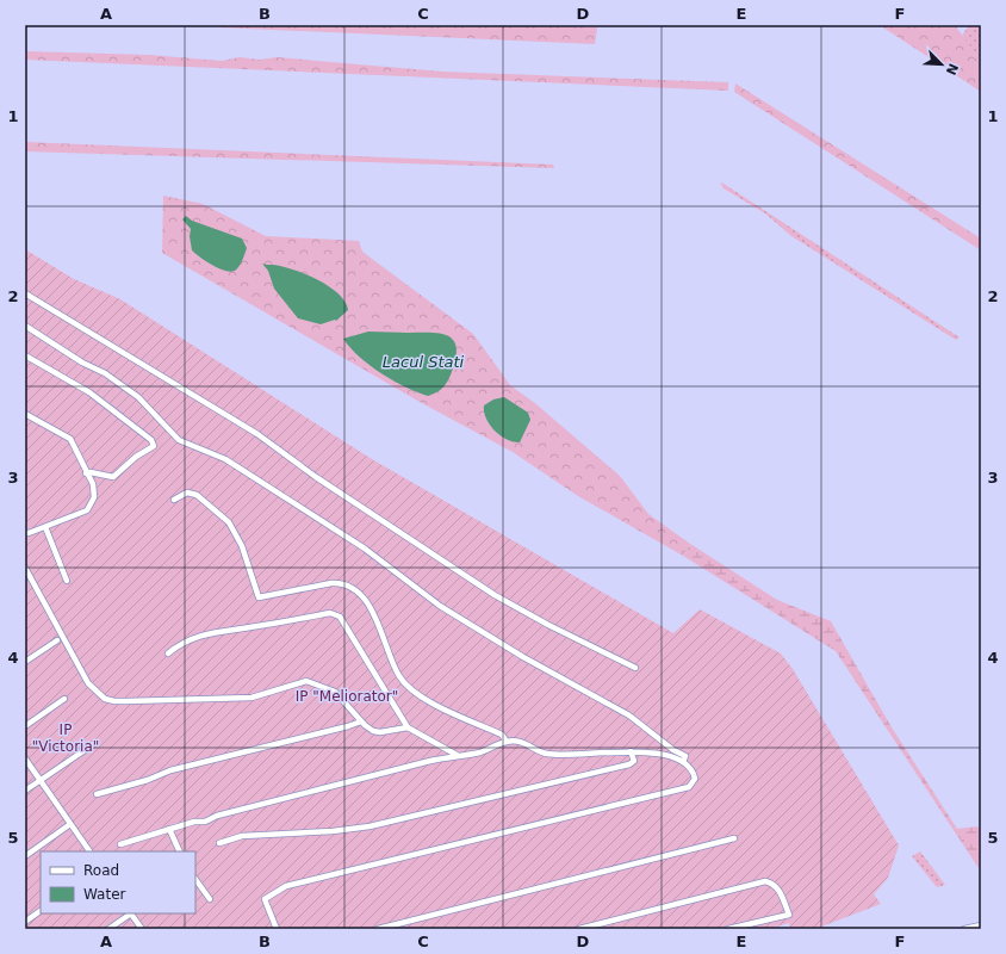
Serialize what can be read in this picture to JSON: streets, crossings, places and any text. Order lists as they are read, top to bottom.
{
  "water": ["Lacul Stati"],
  "parks": ["IP \"Meliorator\"", "IP \"Victoria\""],
  "legend": ["Road", "Water"],
  "north": "bottom right",
  "grid": {
    "columns": [
      "A",
      "B",
      "C",
      "D",
      "E",
      "F"
    ],
    "rows": [
      "1",
      "2",
      "3",
      "4",
      "5"
    ]
  }
}
